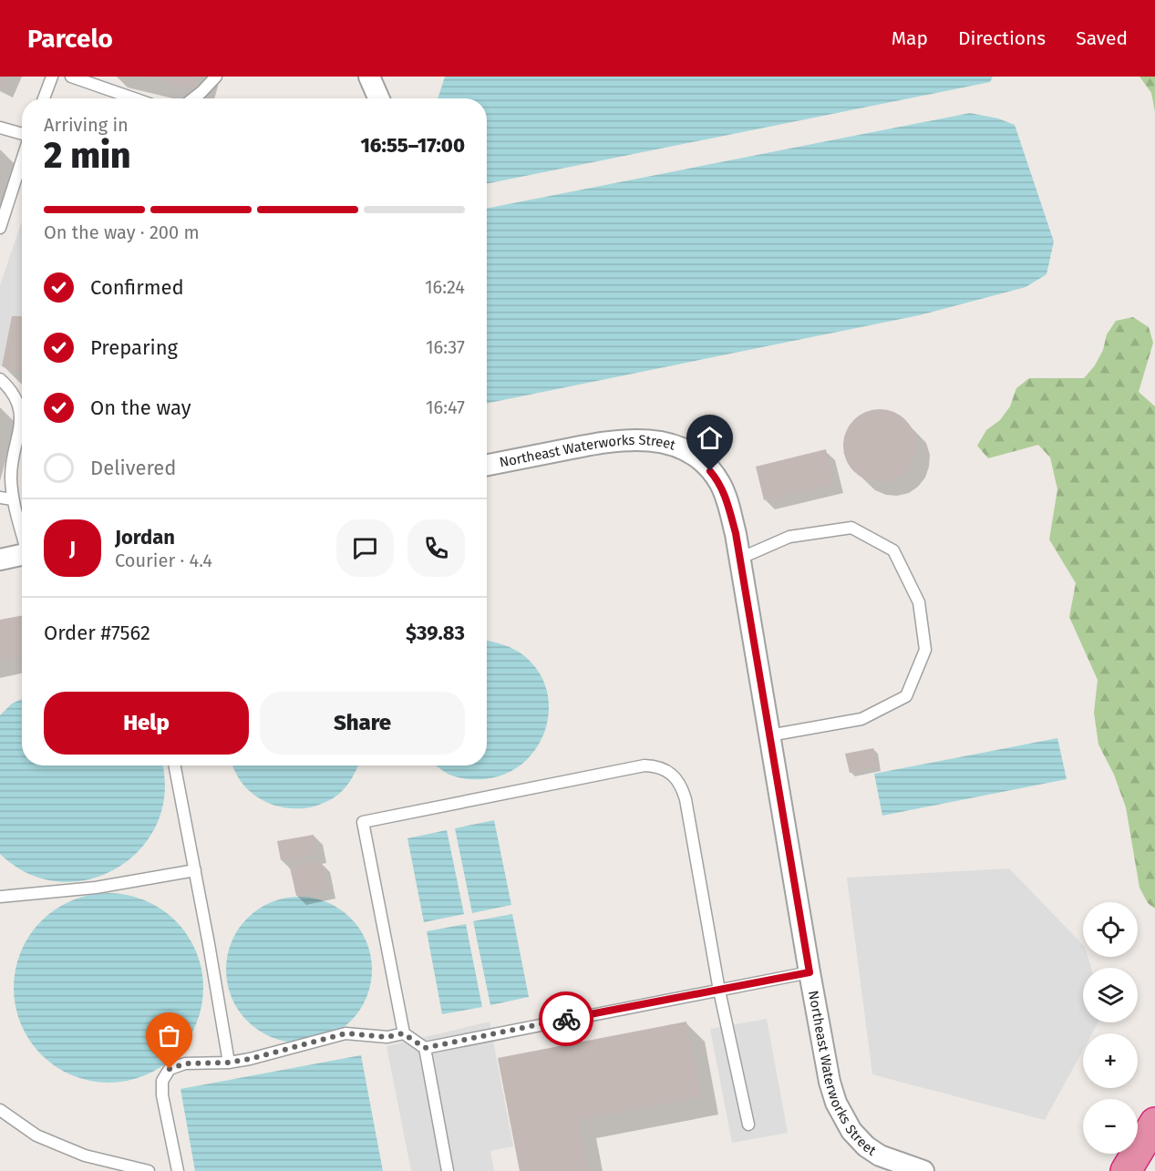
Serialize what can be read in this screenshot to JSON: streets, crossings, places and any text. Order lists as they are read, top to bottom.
{
  "streets": {
    "street": ["Northeast Waterworks Street"]
  },
  "page": {
    "header": "Parcelo",
    "nav": ["Map", "Directions", "Saved"],
    "heading": ["2 min", "Arriving in", "16:55–17:00"],
    "panel": [
      "Jordan",
      "Courier · 4.4",
      "Order #7562",
      "$39.83"
    ],
    "bar": "On the way · 200 m",
    "list": [
      ["Confirmed", "16:24"],
      ["Preparing", "16:37"],
      ["On the way", "16:47"],
      "Delivered"
    ],
    "round": "J",
    "buttons": ["Help", "Share"],
    "map_buttons": ["+", "−"]
  }
}
